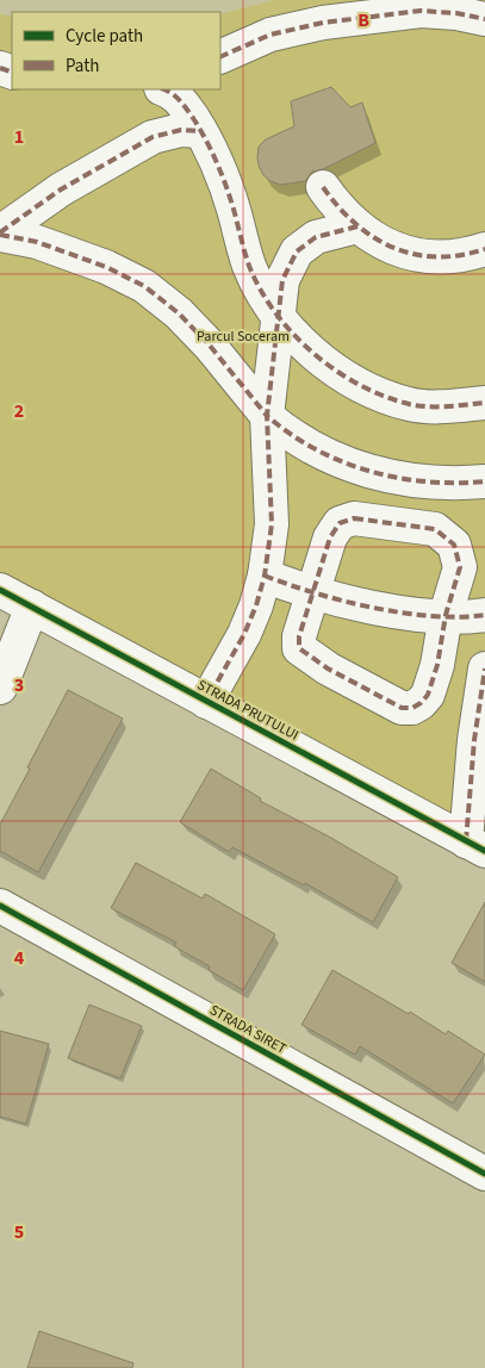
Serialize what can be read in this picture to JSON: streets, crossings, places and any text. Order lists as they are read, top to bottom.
{
  "streets": {
    "street": ["STRADA PRUTULUI", "STRADA SIRET"]
  },
  "parks": ["Parcul Soceram"],
  "legend": ["Cycle path", "Path"],
  "grid": {
    "columns": ["B"],
    "rows": [
      "1",
      "2",
      "3",
      "4",
      "5"
    ]
  }
}
